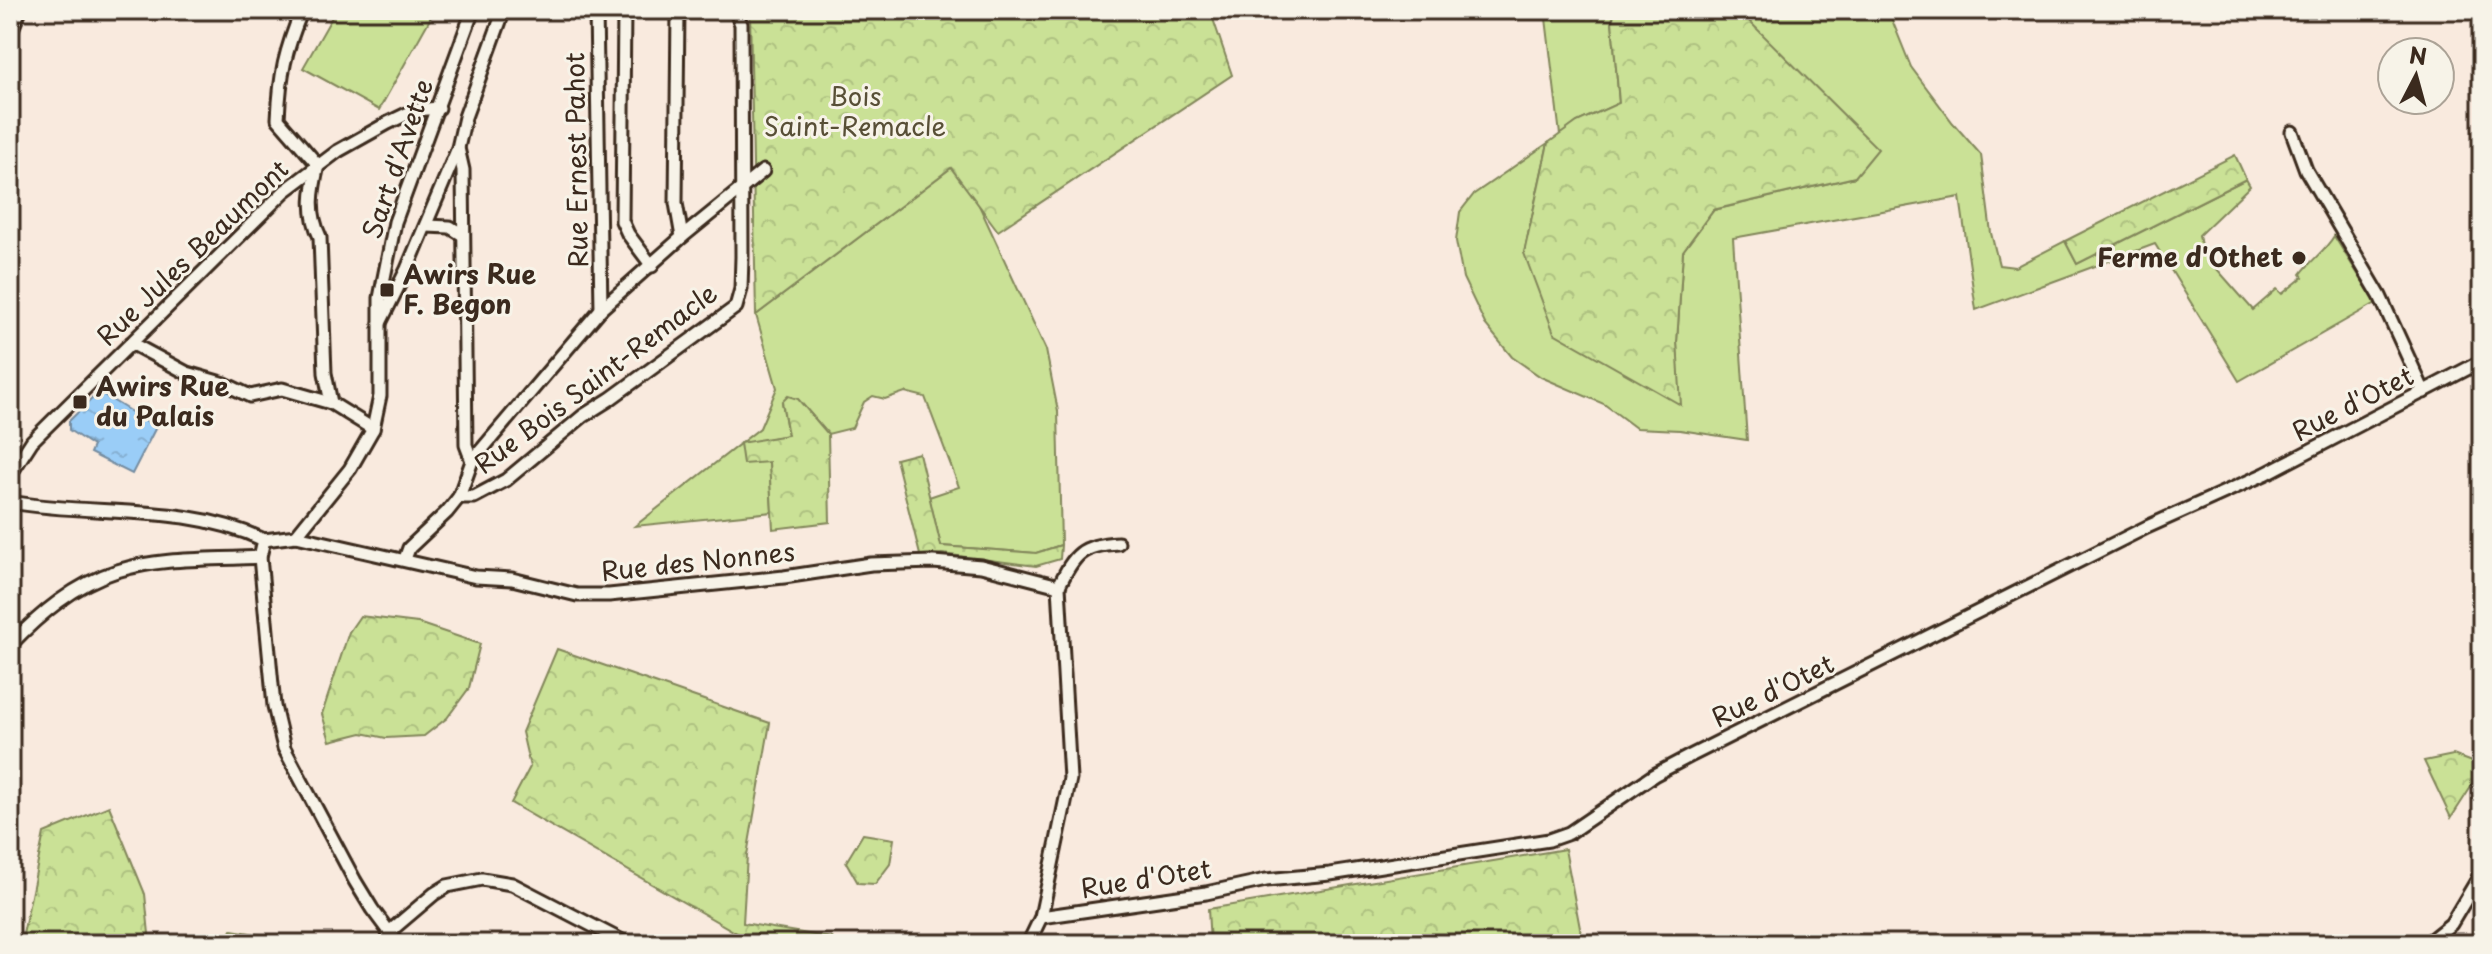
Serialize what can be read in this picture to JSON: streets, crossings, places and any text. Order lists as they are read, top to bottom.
{
  "streets": {
    "street": [
      "Sart d'Avette",
      "Rue Ernest Pahot",
      "Rue Jules Beaumont",
      "Rue Bois Saint-Remacle",
      "Rue d'Otet",
      "Rue des Nonnes"
    ]
  },
  "crossings": [
    ["Sart d'Avette", "Rue Jules Beaumont"],
    ["Sart d'Avette", "Rue des Nonnes"],
    ["Rue Ernest Pahot", "Rue Bois Saint-Remacle"],
    ["Rue Bois Saint-Remacle", "Rue des Nonnes"]
  ],
  "parks": ["Bois Saint-Remacle"],
  "places": {
    "other": ["Ferme d'Othet"],
    "transit": ["Awirs Rue F. Begon", "Awirs Rue du Palais"]
  },
  "north": "top"
}
